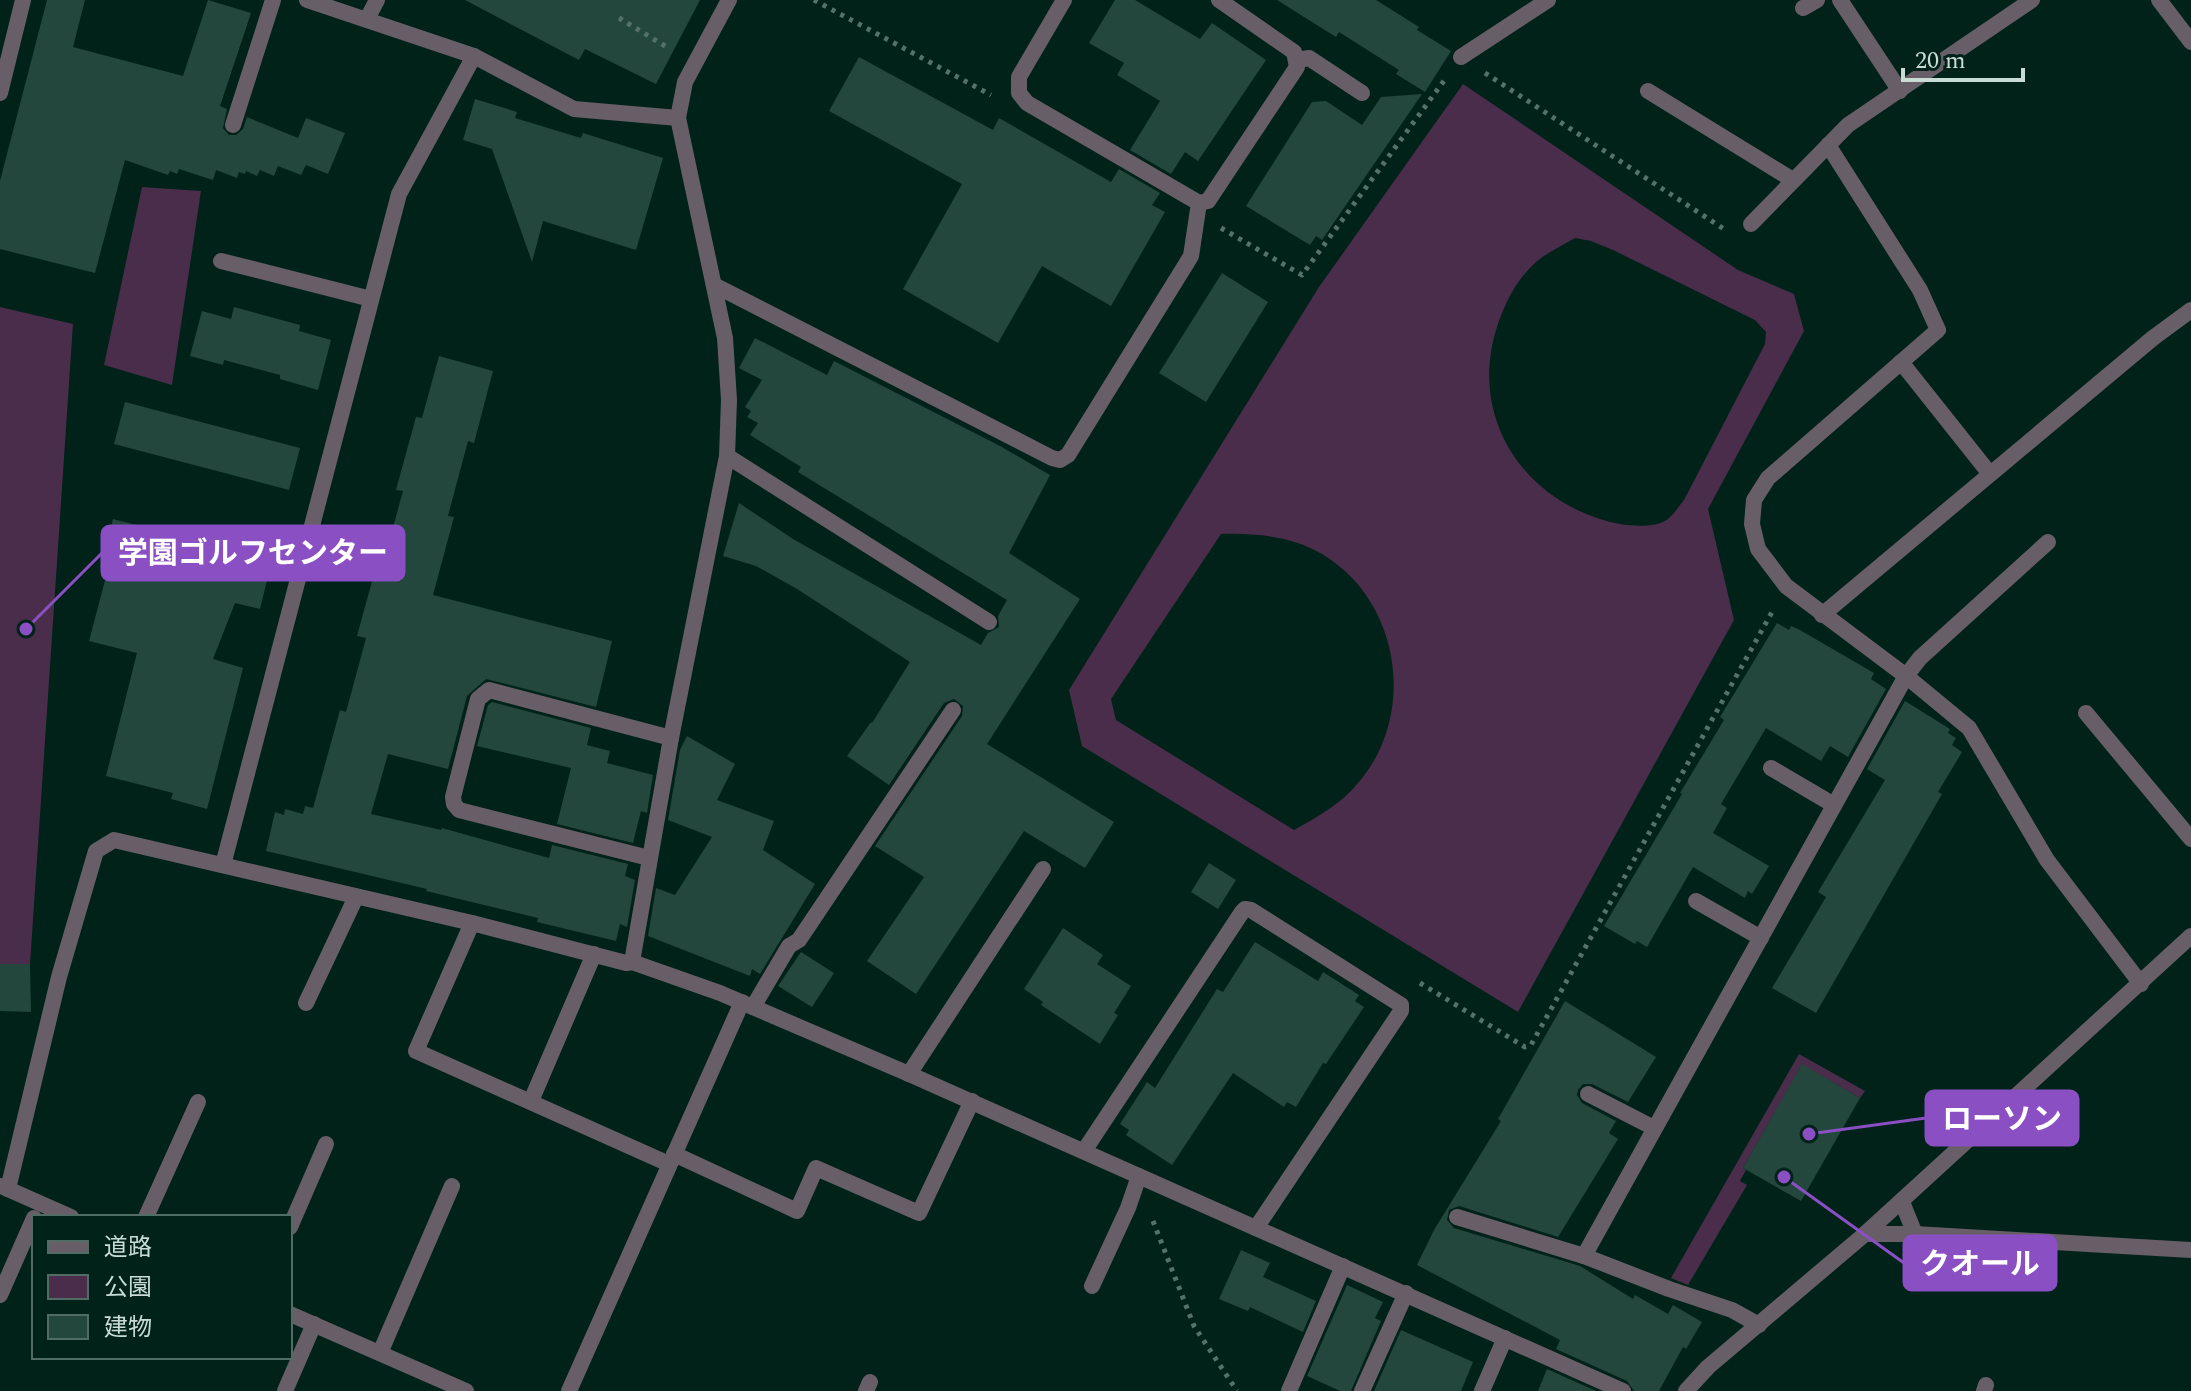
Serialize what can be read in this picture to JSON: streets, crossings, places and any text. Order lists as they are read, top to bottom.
{
  "places": ["学園ゴルフセンター", "ローソン", "クオール"],
  "legend": ["道路", "公園", "建物"],
  "scale_bar": "20 m"
}
